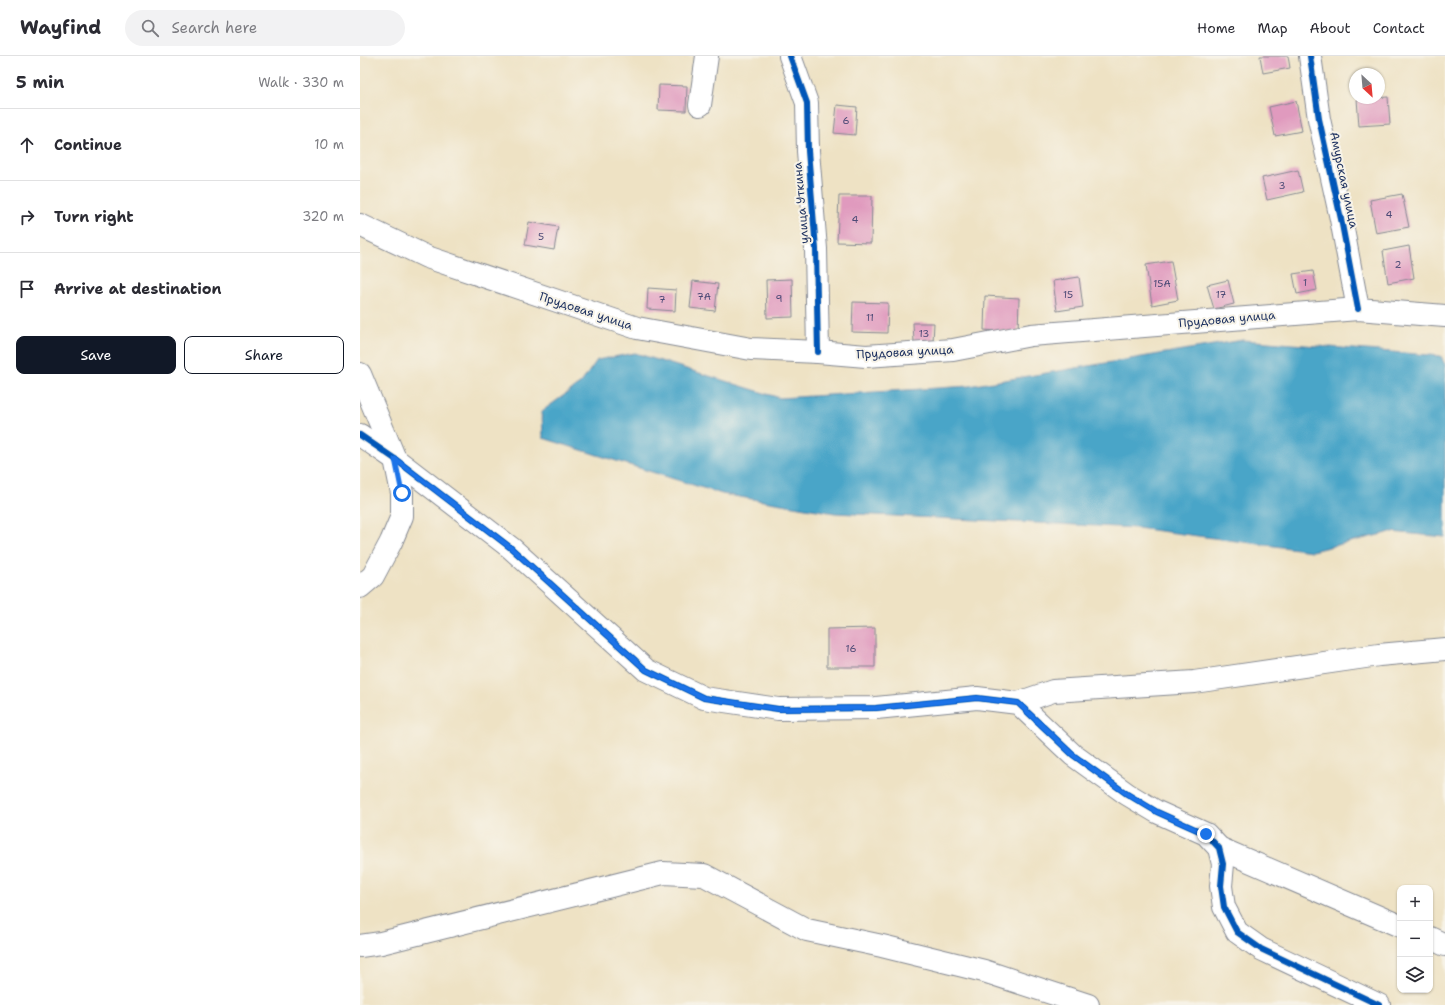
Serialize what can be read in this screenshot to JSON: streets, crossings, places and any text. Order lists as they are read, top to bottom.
{
  "streets": {
    "street": ["Амурская улица", "улица Уткина", "Прудовая улица"]
  },
  "crossings": [
    ["Амурская улица", "Прудовая улица"],
    ["улица Уткина", "Прудовая улица"]
  ],
  "house_numbers": [
    "6",
    "3",
    "4",
    "4",
    "5",
    "2",
    "1",
    "15А",
    "15",
    "17",
    "7А",
    "9",
    "7",
    "11",
    "13",
    "16"
  ],
  "north": "bottom right",
  "page": {
    "header": "Wayfind",
    "search": "Search here",
    "nav": [
      "Home",
      "Map",
      "About",
      "Contact"
    ],
    "heading": ["5 min", "Walk · 330 m"],
    "list": [
      ["Continue", "10 m"],
      ["Turn right", "320 m"],
      "Arrive at destination"
    ],
    "buttons": ["Save", "Share"],
    "map_buttons": ["+", "−"]
  }
}
